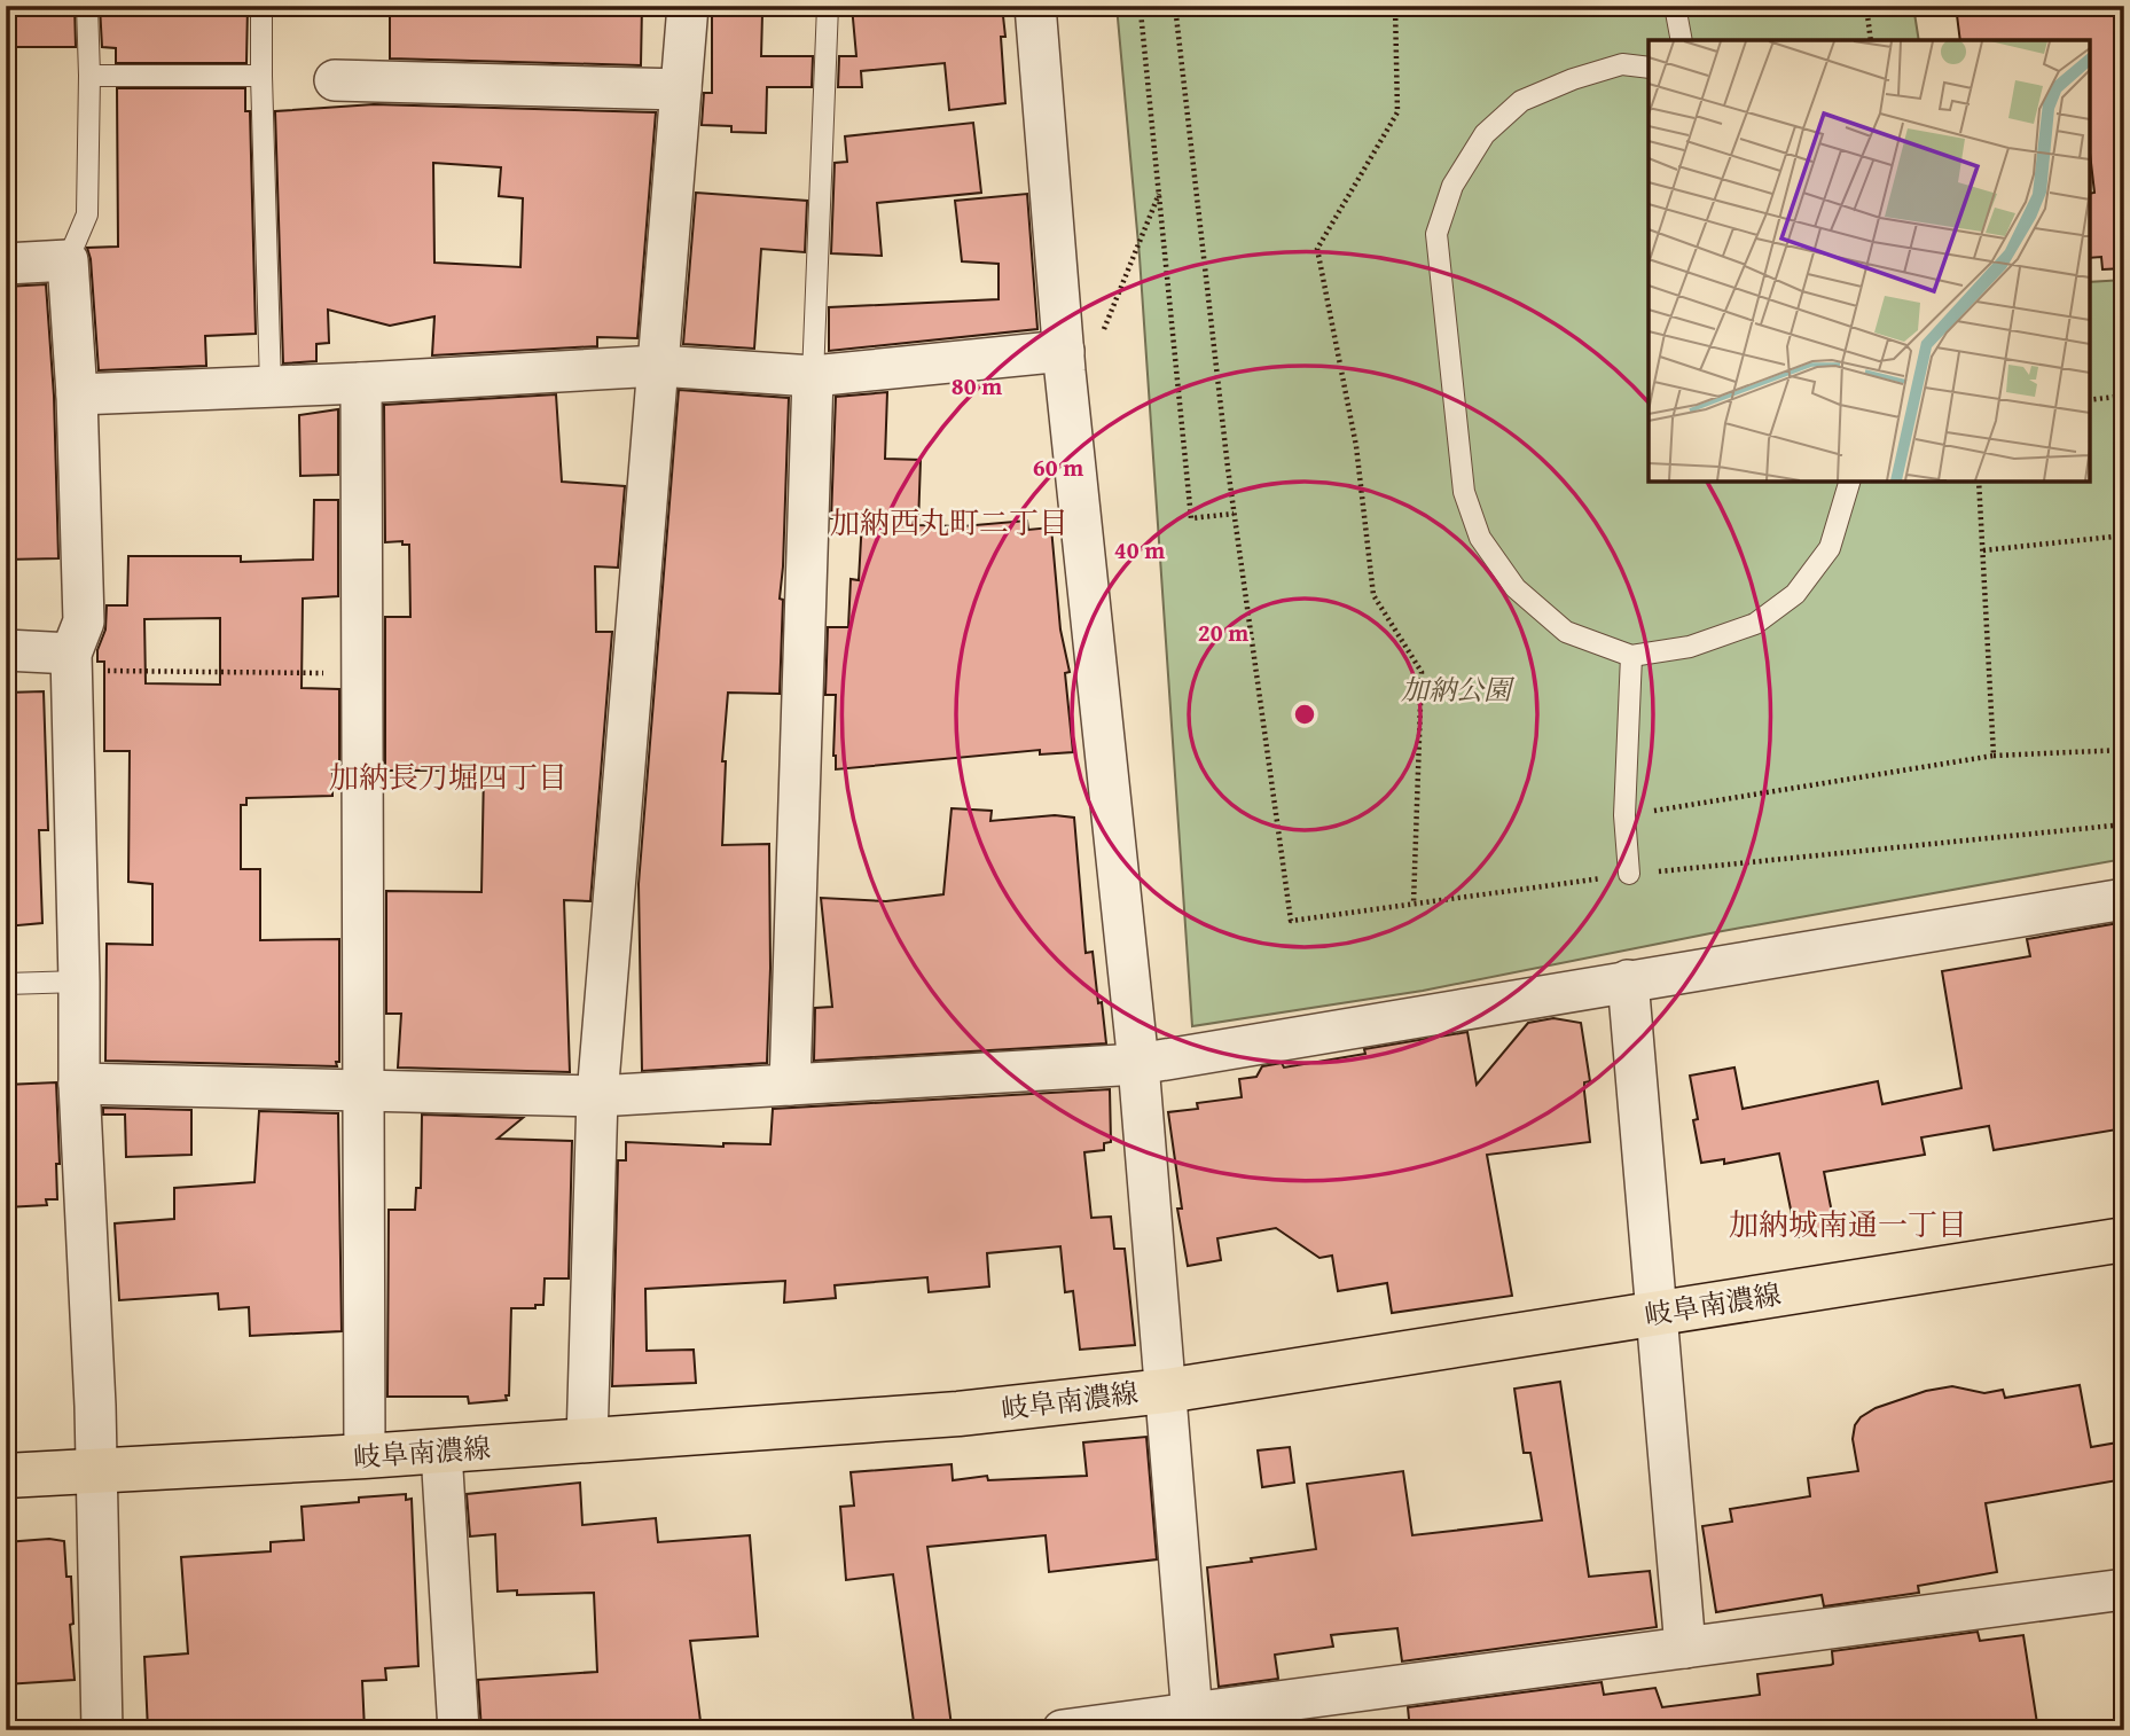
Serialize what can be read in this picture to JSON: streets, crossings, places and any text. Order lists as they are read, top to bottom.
{
  "streets": {
    "main road": ["岐阜南濃線"]
  },
  "districts": ["加納西丸町二丁目", "加納長刀堀四丁目", "加納城南通一丁目"],
  "parks": ["加納公園"],
  "rings": [
    "80 m",
    "60 m",
    "40 m",
    "20 m"
  ]
}
